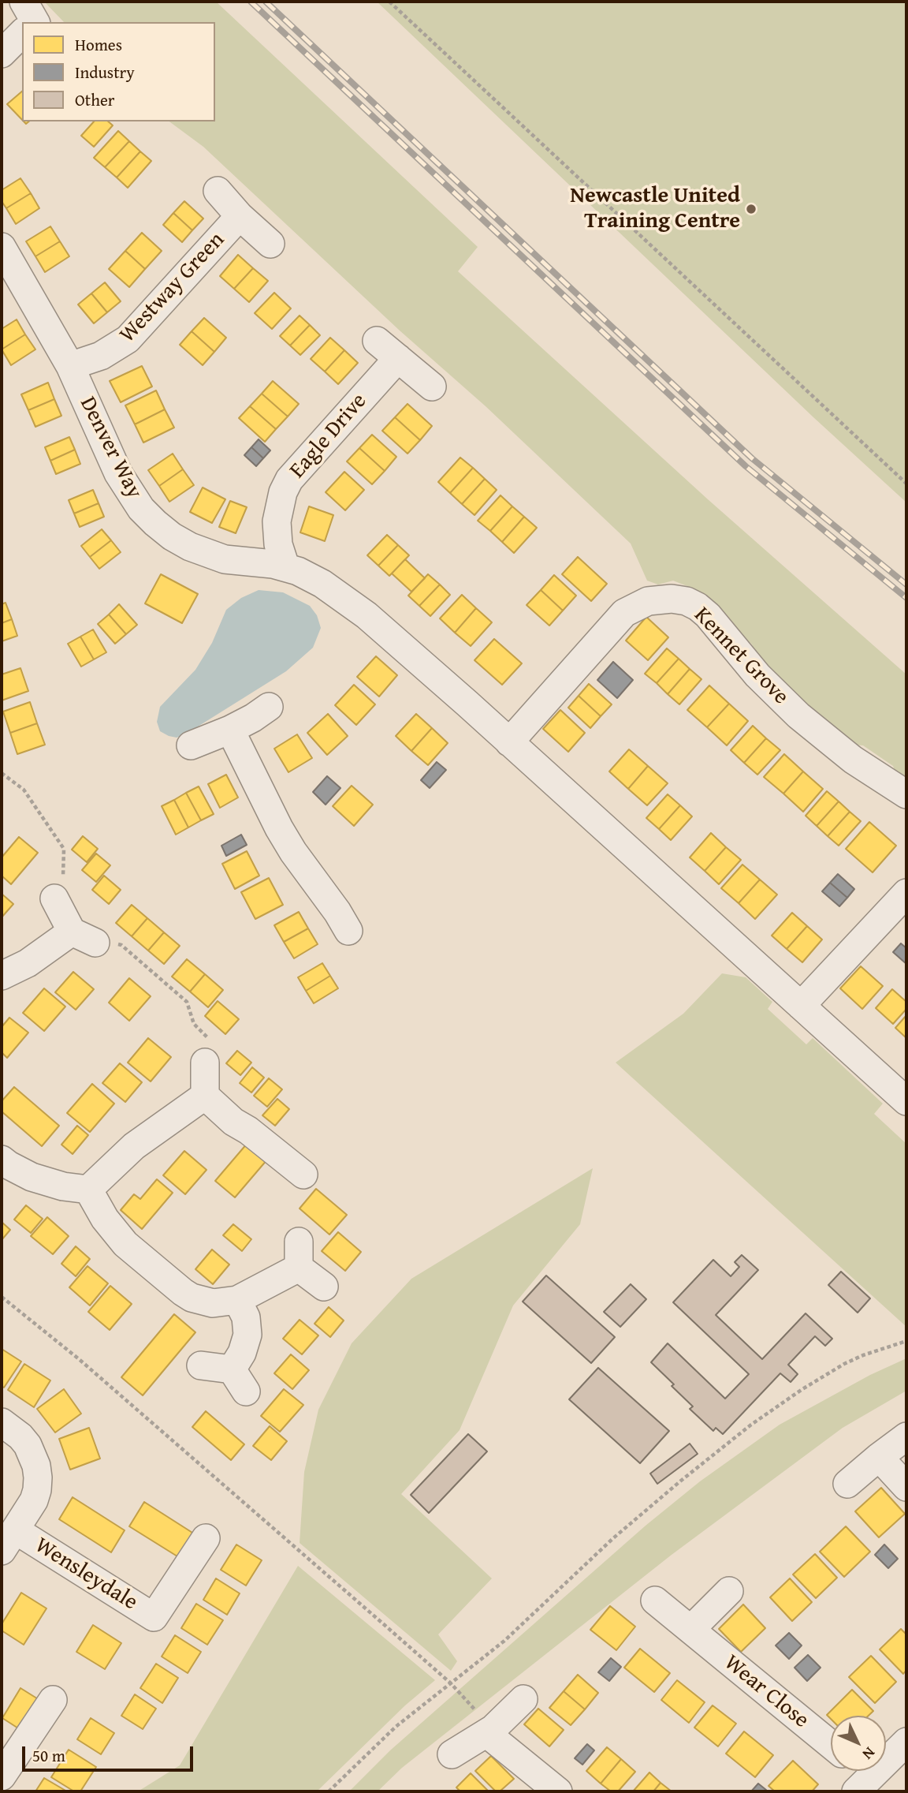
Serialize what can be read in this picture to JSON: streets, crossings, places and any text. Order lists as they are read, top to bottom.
{
  "streets": {
    "street": [
      "Westway Green",
      "Eagle Drive",
      "Denver Way",
      "Kennet Grove",
      "Wensleydale",
      "Wear Close"
    ]
  },
  "crossings": [
    ["Westway Green", "Denver Way"],
    ["Eagle Drive", "Denver Way"],
    ["Denver Way", "Kennet Grove"]
  ],
  "places": ["Newcastle United Training Centre"],
  "legend": ["Homes", "Industry", "Other"],
  "scale_bar": "50 m",
  "north": "bottom right"
}
